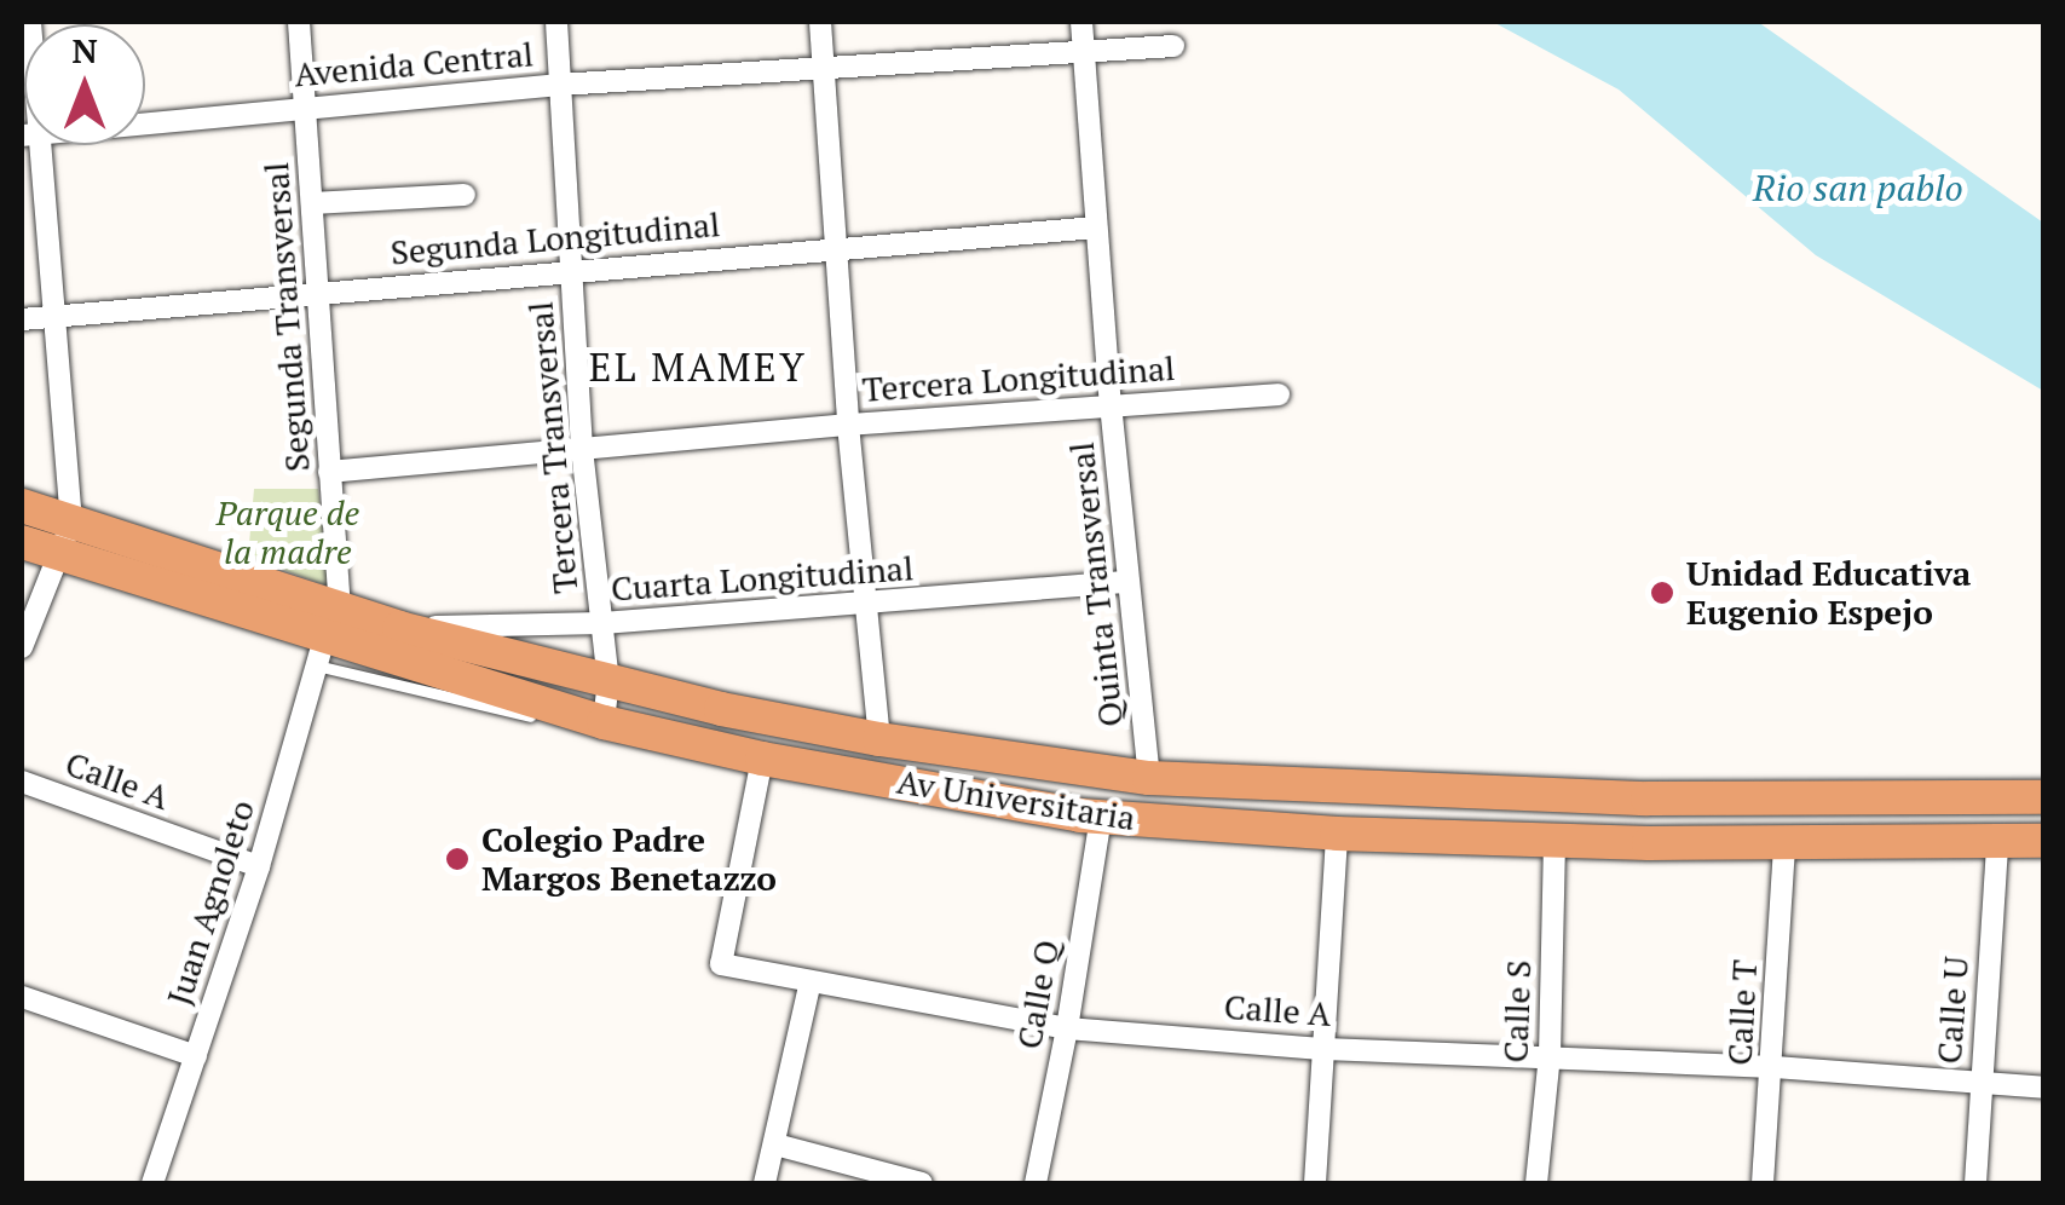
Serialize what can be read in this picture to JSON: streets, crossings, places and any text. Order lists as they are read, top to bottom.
{
  "streets": {
    "highway": ["Av Universitaria"],
    "street": [
      "Avenida Central",
      "Segunda Longitudinal",
      "Segunda Transversal",
      "Tercera Longitudinal",
      "Tercera Transversal",
      "Cuarta Longitudinal",
      "Quinta Transversal",
      "Calle A",
      "Juan Agnoleto",
      "Calle Q",
      "Calle U",
      "Calle S",
      "Calle T"
    ]
  },
  "crossings": [
    ["Avenida Central", "Segunda Transversal"],
    ["Avenida Central", "Tercera Transversal"],
    ["Avenida Central", "Quinta Transversal"],
    ["Segunda Longitudinal", "Segunda Transversal"],
    ["Segunda Longitudinal", "Tercera Transversal"],
    ["Segunda Longitudinal", "Quinta Transversal"],
    ["Segunda Transversal", "Tercera Longitudinal"],
    ["Segunda Transversal", "Av Universitaria"],
    ["Tercera Longitudinal", "Tercera Transversal"],
    ["Tercera Longitudinal", "Quinta Transversal"],
    ["Tercera Transversal", "Cuarta Longitudinal"],
    ["Tercera Transversal", "Av Universitaria"],
    ["Cuarta Longitudinal", "Quinta Transversal"],
    ["Cuarta Longitudinal", "Av Universitaria"],
    ["Quinta Transversal", "Av Universitaria"],
    ["Calle A", "Av Universitaria"],
    ["Calle A", "Juan Agnoleto"],
    ["Calle A", "Calle Q"],
    ["Calle A", "Calle U"],
    ["Calle A", "Calle S"],
    ["Calle A", "Calle T"],
    ["Av Universitaria", "Juan Agnoleto"],
    ["Av Universitaria", "Calle Q"],
    ["Av Universitaria", "Calle U"],
    ["Av Universitaria", "Calle S"],
    ["Av Universitaria", "Calle T"]
  ],
  "districts": ["EL MAMEY"],
  "water": ["Rio san pablo"],
  "parks": ["Parque de la madre"],
  "places": ["Unidad Educativa Eugenio Espejo", "Colegio Padre Margos Benetazzo"],
  "north": "top"
}
